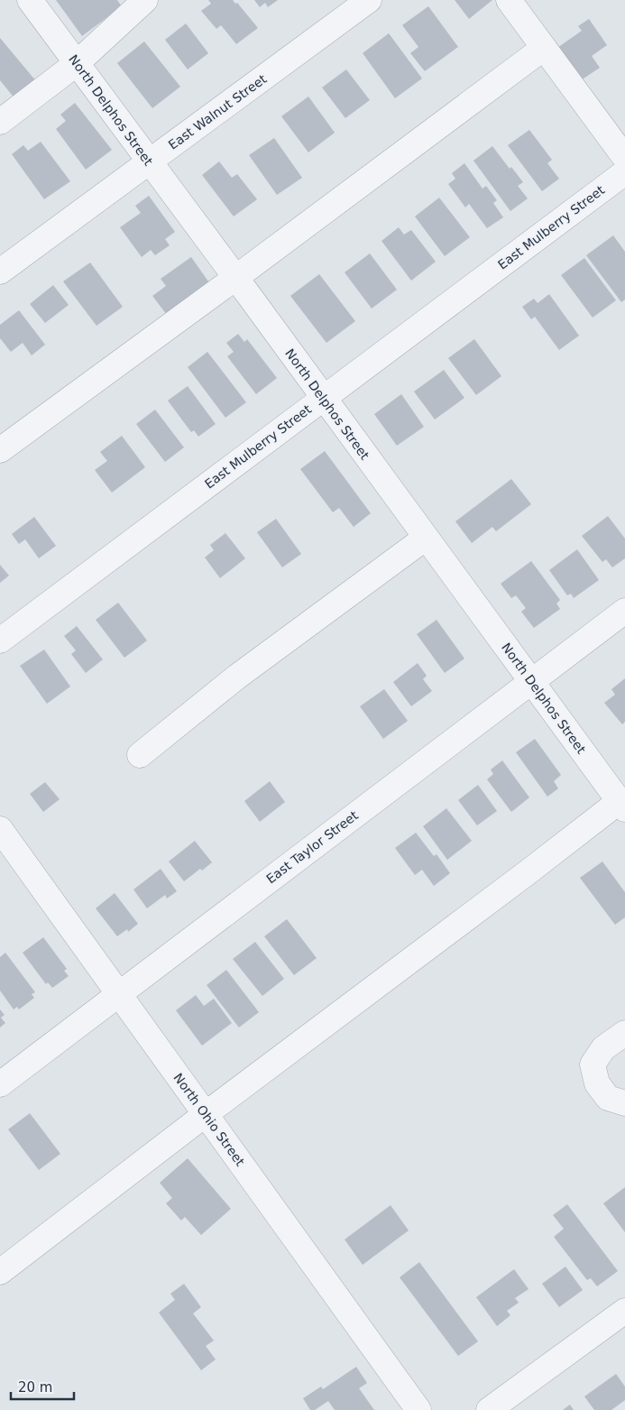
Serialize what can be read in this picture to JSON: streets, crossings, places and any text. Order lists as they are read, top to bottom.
{
  "streets": {
    "street": [
      "North Delphos Street",
      "East Walnut Street",
      "East Mulberry Street",
      "East Taylor Street",
      "North Ohio Street"
    ]
  },
  "crossings": [
    ["North Delphos Street", "East Walnut Street"],
    ["North Delphos Street", "East Mulberry Street"],
    ["North Delphos Street", "East Taylor Street"],
    ["East Taylor Street", "North Ohio Street"]
  ],
  "scale_bar": "20 m"
}
